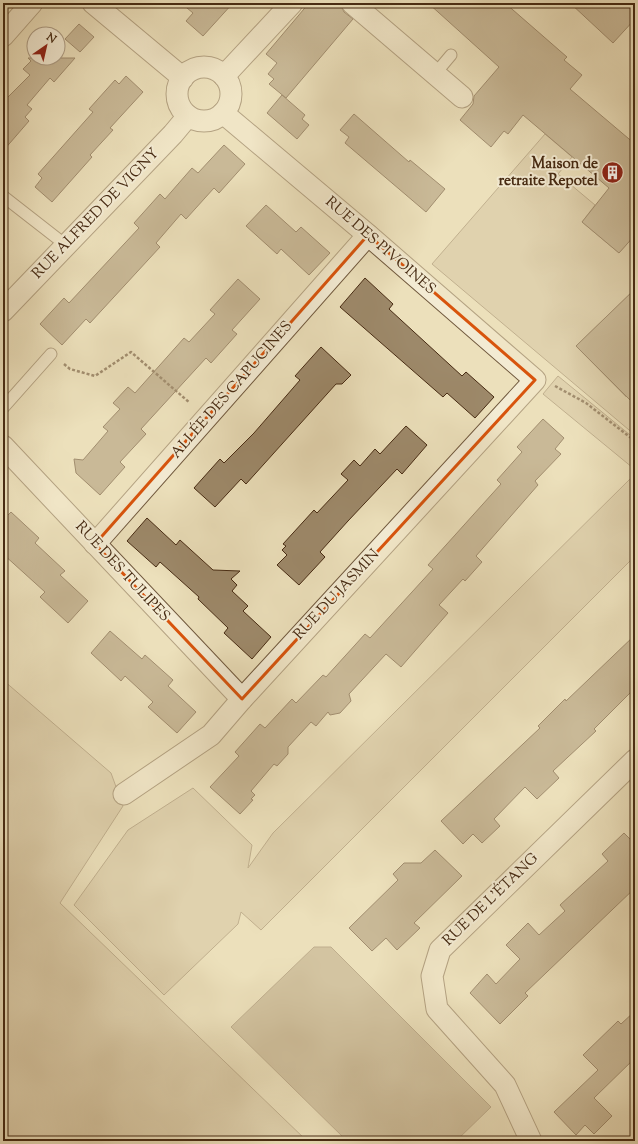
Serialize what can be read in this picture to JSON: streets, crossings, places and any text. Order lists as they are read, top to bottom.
{
  "streets": {
    "street": [
      "RUE ALFRED DE VIGNY",
      "RUE DES PIVOINES",
      "ALLÉE DES CAPUCINES",
      "RUE DES TULIPES",
      "RUE DU JASMIN",
      "RUE DE L'ÉTANG"
    ]
  },
  "crossings": [
    ["RUE ALFRED DE VIGNY", "RUE DES PIVOINES"],
    ["RUE DES PIVOINES", "ALLÉE DES CAPUCINES"],
    ["RUE DES PIVOINES", "RUE DU JASMIN"],
    ["ALLÉE DES CAPUCINES", "RUE DES TULIPES"],
    ["RUE DES TULIPES", "RUE DU JASMIN"]
  ],
  "places": {
    "building": ["Maison de retraite Repotel"]
  },
  "north": "top right"
}
